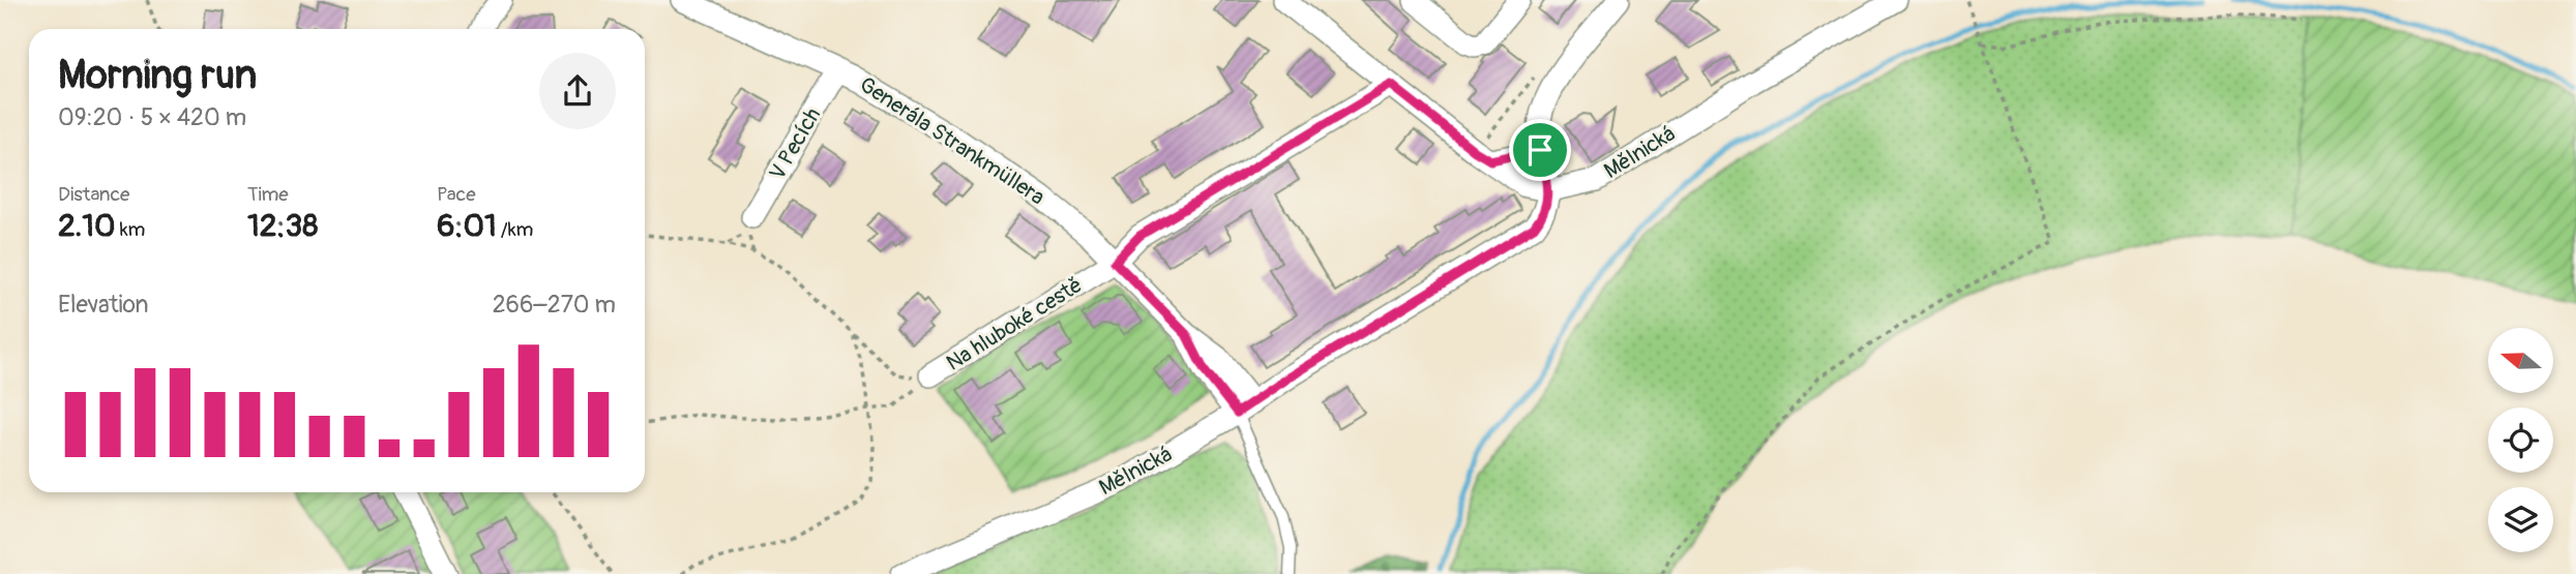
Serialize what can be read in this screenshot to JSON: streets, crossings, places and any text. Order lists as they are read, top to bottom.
{
  "streets": {
    "street": [
      "Generála Strankmüllera",
      "V Pecích",
      "Mělnická",
      "Na hluboké cestě"
    ]
  },
  "crossings": [
    ["Generála Strankmüllera", "V Pecích"],
    ["Generála Strankmüllera", "Mělnická"],
    ["Generála Strankmüllera", "Na hluboké cestě"]
  ],
  "north": "left",
  "page": {
    "heading": ["Morning run", "09:20 · 5 × 420 m"],
    "stats": [
      ["Distance", "2.10 km"],
      ["Time", "12:38"],
      ["Pace", "6:01 /km"]
    ],
    "chart": ["Elevation", "266–270 m"]
  }
}
